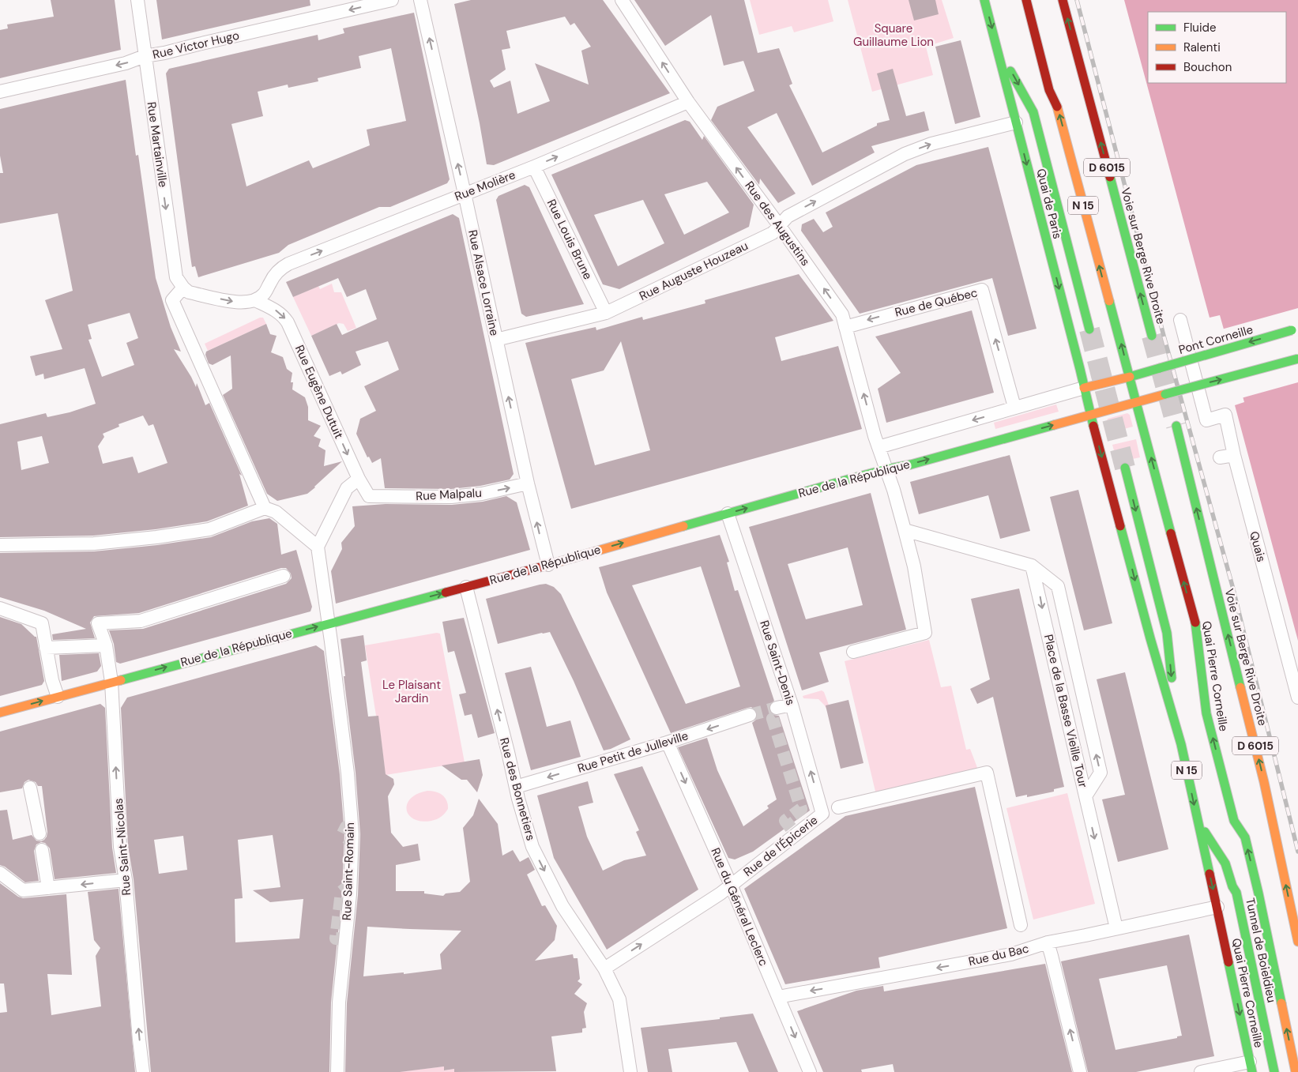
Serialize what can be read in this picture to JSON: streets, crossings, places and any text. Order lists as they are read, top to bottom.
{
  "streets": {
    "main road": [
      "D 6015",
      "Quai de Paris",
      "N 15",
      "Voie sur Berge Rive Droite",
      "Pont Corneille",
      "Rue de la République",
      "Quai Pierre Corneille",
      "Tunnel de Boieldieu"
    ],
    "street": [
      "Rue Victor Hugo",
      "Rue Martainville",
      "Rue Molière",
      "Rue des Augustins",
      "Rue Louis Brune",
      "Rue Auguste Houzeau",
      "Rue Alsace Lorraine",
      "Rue de Québec",
      "Rue Eugène Dutuit",
      "Rue Malpalu",
      "Quais",
      "Rue Saint-Denis",
      "Place de la Basse Vieille Tour",
      "Rue Petit de Julleville",
      "Rue des Bonnetiers",
      "Rue de l'Épicerie",
      "Rue Saint-Nicolas",
      "Rue Saint-Romain",
      "Rue du Général Leclerc",
      "Rue du Bac"
    ]
  },
  "crossings": [
    ["Rue Victor Hugo", "Rue Martainville"],
    ["D 6015", "Quai Pierre Corneille"],
    ["Rue Molière", "Rue des Augustins"],
    ["Rue Molière", "Rue Louis Brune"],
    ["Rue Molière", "Rue Alsace Lorraine"],
    ["Rue Molière", "Rue Eugène Dutuit"],
    ["Quai de Paris", "Rue Auguste Houzeau"],
    ["Quai de Paris", "Pont Corneille"],
    ["Quai de Paris", "Rue de la République"],
    ["Quai de Paris", "Quai Pierre Corneille"],
    ["N 15", "Pont Corneille"],
    ["N 15", "Quai Pierre Corneille"],
    ["Rue des Augustins", "Rue Auguste Houzeau"],
    ["Rue des Augustins", "Rue de Québec"],
    ["Rue des Augustins", "Rue de la République"],
    ["Rue des Augustins", "Place de la Basse Vieille Tour"],
    ["Rue Louis Brune", "Rue Auguste Houzeau"],
    ["Rue Auguste Houzeau", "Rue Alsace Lorraine"],
    ["Rue Alsace Lorraine", "Rue de la République"],
    ["Rue Alsace Lorraine", "Rue Malpalu"],
    ["Rue de Québec", "Rue de la République"],
    ["Pont Corneille", "Rue de la République"],
    ["Pont Corneille", "Quai Pierre Corneille"],
    ["Rue Eugène Dutuit", "Rue Malpalu"],
    ["Rue de la République", "Rue Saint-Denis"],
    ["Rue de la République", "Quai Pierre Corneille"],
    ["Rue de la République", "Rue des Bonnetiers"],
    ["Rue de la République", "Rue Saint-Nicolas"],
    ["Rue de la République", "Rue Saint-Romain"],
    ["Rue Saint-Denis", "Rue de l'Épicerie"],
    ["Quai Pierre Corneille", "Tunnel de Boieldieu"],
    ["Quai Pierre Corneille", "Rue du Bac"],
    ["Rue Petit de Julleville", "Rue des Bonnetiers"],
    ["Rue Petit de Julleville", "Rue du Général Leclerc"],
    ["Rue des Bonnetiers", "Rue de l'Épicerie"],
    ["Rue de l'Épicerie", "Rue du Général Leclerc"],
    ["Rue du Général Leclerc", "Rue du Bac"]
  ],
  "one_way": [
    "Rue Victor Hugo",
    "Rue Martainville",
    "Rue Molière",
    "Rue des Augustins",
    "Rue Auguste Houzeau",
    "Rue Alsace Lorraine",
    "Pont Corneille",
    "Rue Malpalu",
    "Rue Saint-Denis",
    "Rue Petit de Julleville",
    "Rue de l'Épicerie",
    "Rue Saint-Nicolas",
    "Rue du Général Leclerc",
    "Rue du Bac"
  ],
  "parks": ["Square Guillaume Lion", "Le Plaisant Jardin"],
  "legend": ["Fluide", "Ralenti", "Bouchon"]
}
